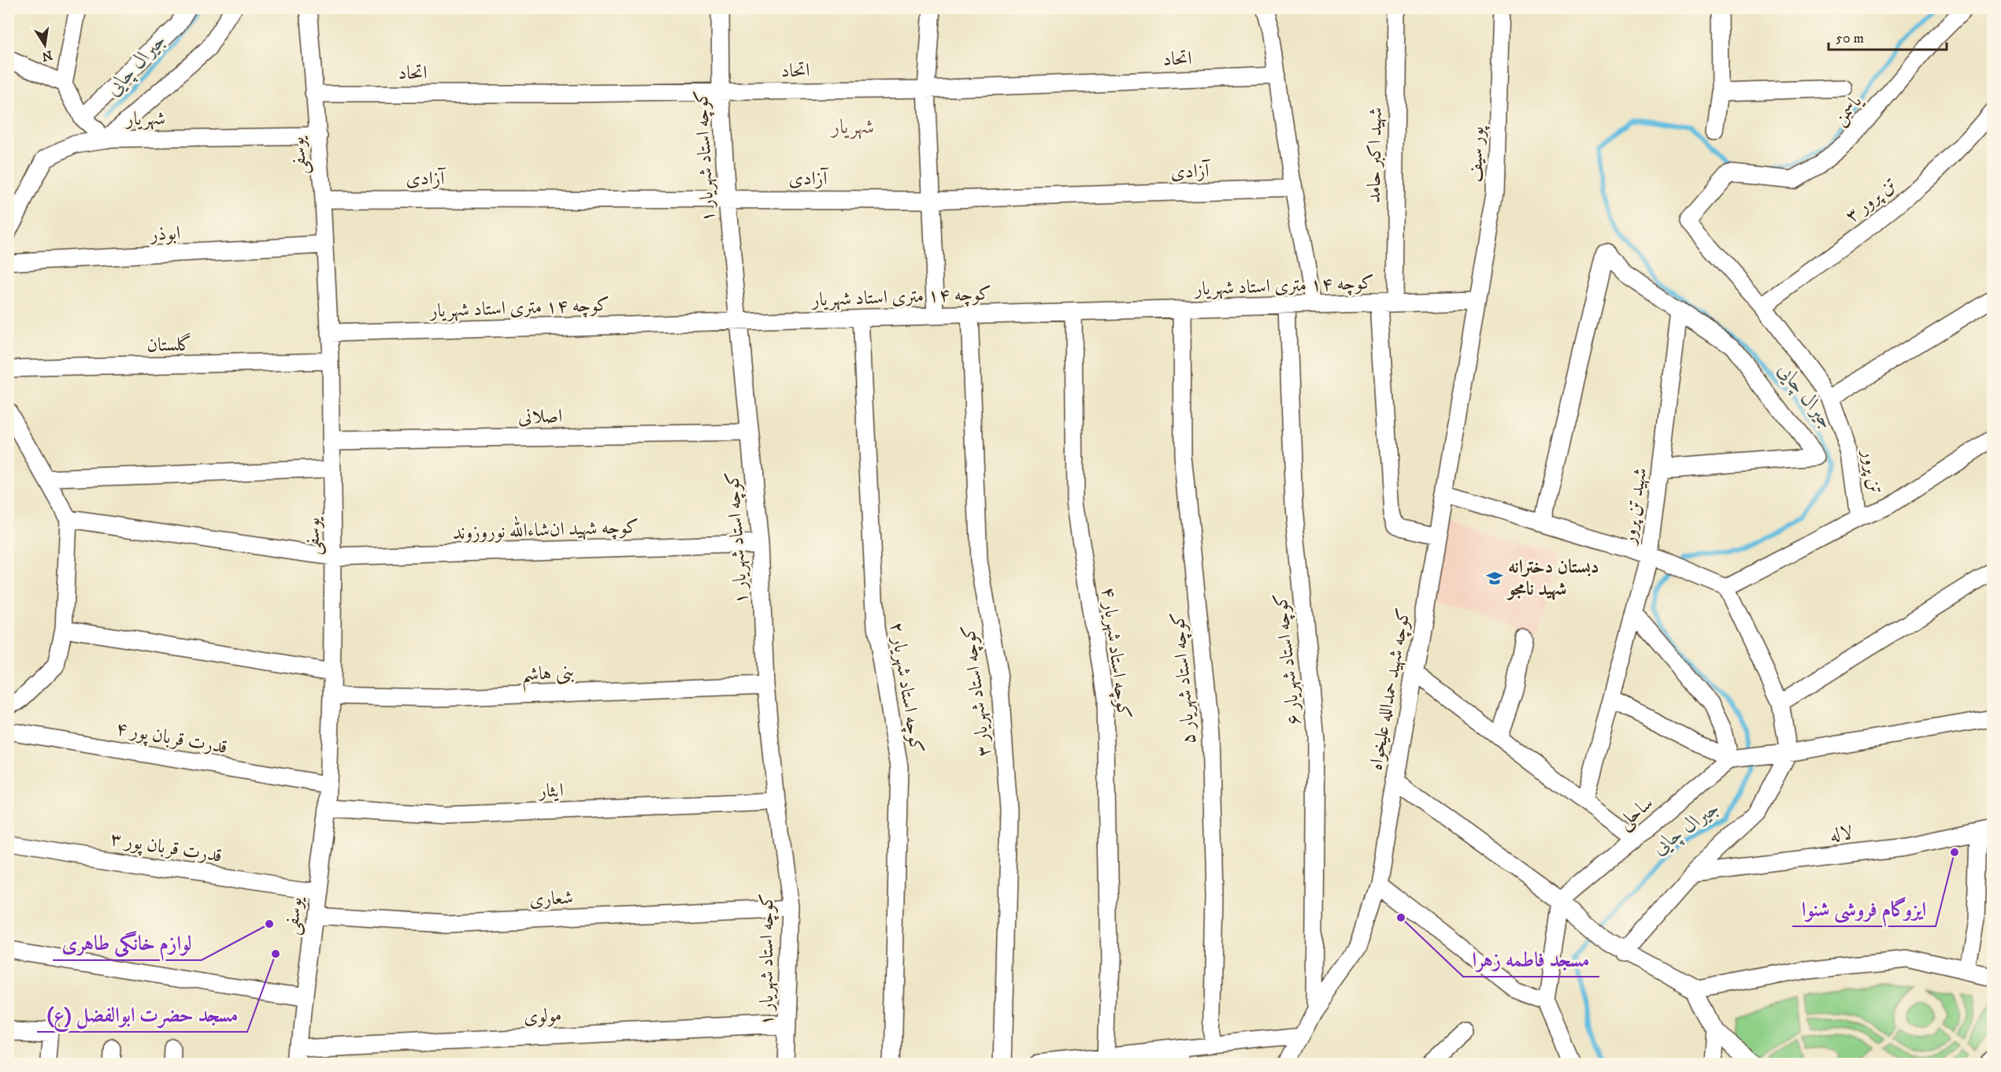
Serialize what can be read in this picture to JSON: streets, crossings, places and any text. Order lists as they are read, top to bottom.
{
  "streets": {
    "street": [
      "اتحاد",
      "یاسمن",
      "شهریار",
      "پور سیف",
      "شهید اکبر حامد",
      "یوسفی",
      "کوچه استاد شهریار ۱",
      "آزادی",
      "تن پرور ۳",
      "ابوذر",
      "کوچه ۱۴ متری استاد شهریار",
      "گلستان",
      "اصلانی",
      "تن پرور",
      "شهید تن پرور",
      "کوچه شهید ان‌شاءالله نوروزوند",
      "کوچه استاد شهریار ۴",
      "کوچه استاد شهریار ۶",
      "بنی هاشم",
      "کوچه استاد شهریار ۵",
      "کوچه استاد شهریار ۲",
      "کوچه شهید حمدالله علیخواه",
      "کوچه استاد شهریار ۳",
      "قدرت قربان پور ۴",
      "ایثار",
      "ساحلی",
      "لاله",
      "قدرت قربان پور ۳",
      "شعاری",
      "مولوی"
    ]
  },
  "crossings": [
    ["اتحاد", "یوسفی"],
    ["اتحاد", "کوچه استاد شهریار ۱"],
    ["یاسمن", "تن پرور"],
    ["شهریار", "یوسفی"],
    ["پور سیف", "کوچه ۱۴ متری استاد شهریار"],
    ["پور سیف", "کوچه شهید حمدالله علیخواه"],
    ["شهید اکبر حامد", "کوچه ۱۴ متری استاد شهریار"],
    ["شهید اکبر حامد", "کوچه شهید حمدالله علیخواه"],
    ["یوسفی", "آزادی"],
    ["یوسفی", "ابوذر"],
    ["یوسفی", "کوچه ۱۴ متری استاد شهریار"],
    ["یوسفی", "گلستان"],
    ["یوسفی", "اصلانی"],
    ["یوسفی", "کوچه شهید ان‌شاءالله نوروزوند"],
    ["یوسفی", "بنی هاشم"],
    ["یوسفی", "قدرت قربان پور ۴"],
    ["یوسفی", "ایثار"],
    ["یوسفی", "قدرت قربان پور ۳"],
    ["یوسفی", "شعاری"],
    ["یوسفی", "مولوی"],
    ["کوچه استاد شهریار ۱", "آزادی"],
    ["کوچه استاد شهریار ۱", "کوچه ۱۴ متری استاد شهریار"],
    ["کوچه استاد شهریار ۱", "اصلانی"],
    ["کوچه استاد شهریار ۱", "کوچه شهید ان‌شاءالله نوروزوند"],
    ["کوچه استاد شهریار ۱", "بنی هاشم"],
    ["کوچه استاد شهریار ۱", "ایثار"],
    ["کوچه استاد شهریار ۱", "شعاری"],
    ["کوچه استاد شهریار ۱", "مولوی"],
    ["تن پرور ۳", "تن پرور"],
    ["کوچه ۱۴ متری استاد شهریار", "کوچه استاد شهریار ۴"],
    ["کوچه ۱۴ متری استاد شهریار", "کوچه استاد شهریار ۶"],
    ["کوچه ۱۴ متری استاد شهریار", "کوچه استاد شهریار ۵"],
    ["کوچه ۱۴ متری استاد شهریار", "کوچه استاد شهریار ۲"],
    ["کوچه ۱۴ متری استاد شهریار", "کوچه شهید حمدالله علیخواه"],
    ["کوچه ۱۴ متری استاد شهریار", "کوچه استاد شهریار ۳"],
    ["شهید تن پرور", "کوچه شهید حمدالله علیخواه"],
    ["کوچه استاد شهریار ۶", "کوچه شهید حمدالله علیخواه"]
  ],
  "districts": ["شهریار"],
  "water": ["جیرال چایی"],
  "places": {
    "school or university": ["دبستان دخترانه شهید نامجو"],
    "other": [
      "ایزوگام فروشی شنوا",
      "مسجد فاطمه زهرا",
      "لوازم خانگی طاهری",
      "مسجد حضرت ابوالفضل (ع)"
    ]
  },
  "scale_bar": "50 m",
  "north": "bottom"
}
